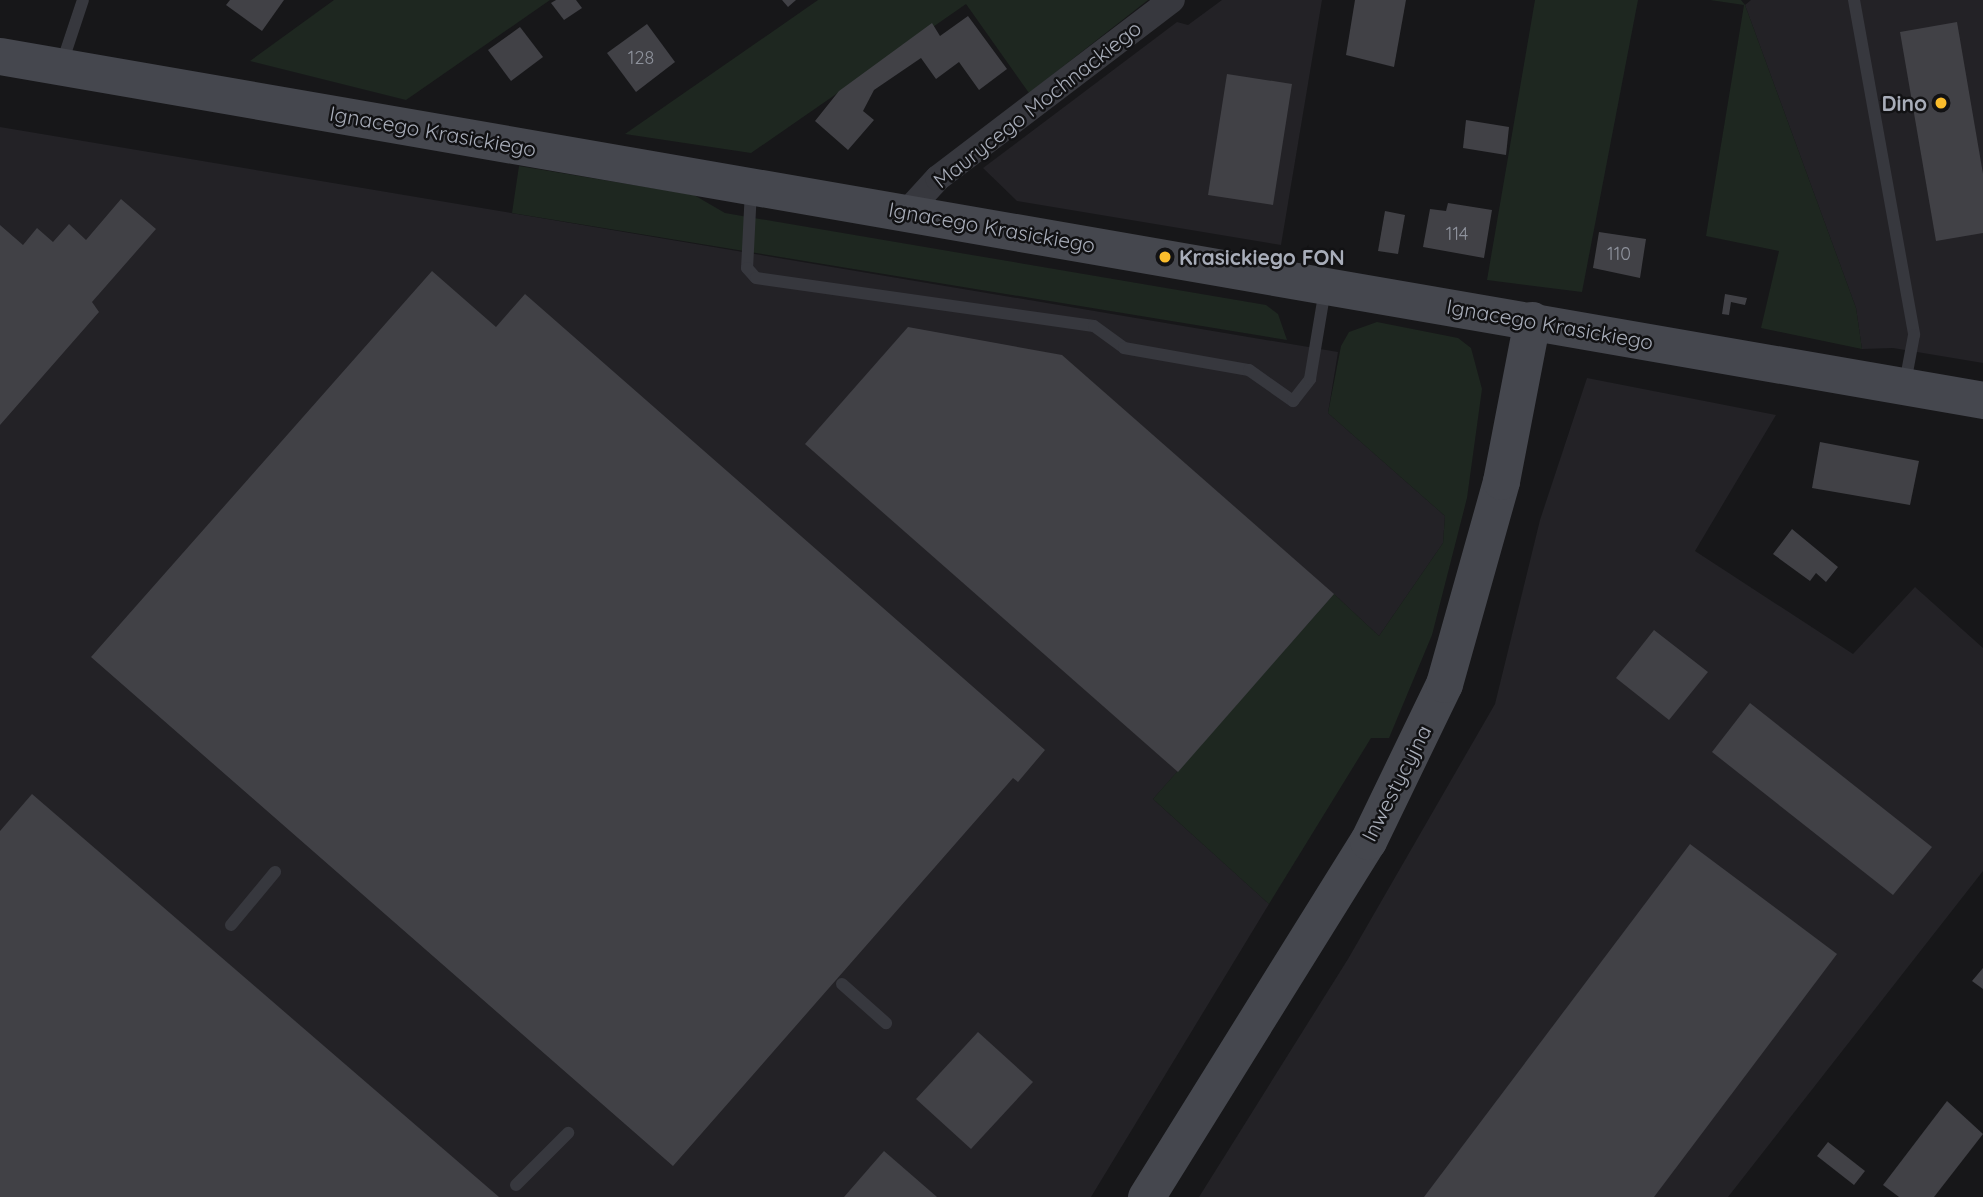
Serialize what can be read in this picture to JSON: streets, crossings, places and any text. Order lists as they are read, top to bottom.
{
  "streets": {
    "street": ["Maurycego Mochnackiego", "Ignacego Krasickiego", "Inwestycyjna"]
  },
  "crossings": [
    ["Maurycego Mochnackiego", "Ignacego Krasickiego"],
    ["Ignacego Krasickiego", "Inwestycyjna"]
  ],
  "places": ["Dino", "Krasickiego FON"],
  "house_numbers": ["128", "114", "110"]
}
